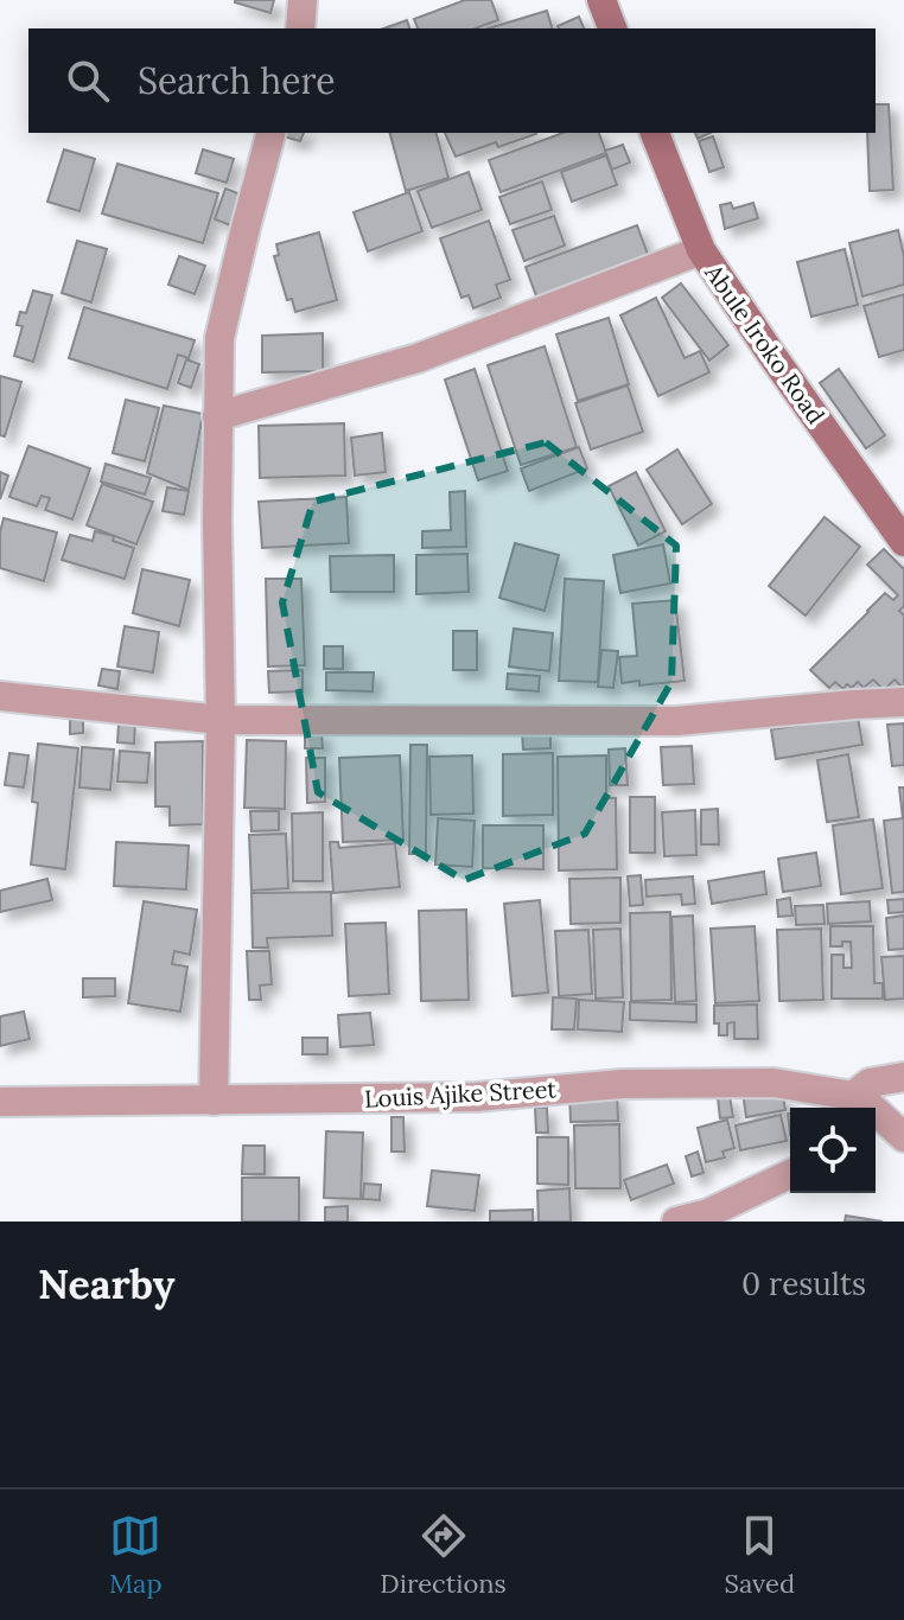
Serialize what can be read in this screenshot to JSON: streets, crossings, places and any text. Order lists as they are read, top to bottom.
{
  "streets": {
    "street": ["Abule Iroko Road", "Louis Ajike Street"]
  },
  "page": {
    "search": "Search here",
    "heading": ["Nearby", "0 results"],
    "nav": ["Map", "Directions", "Saved"]
  }
}
